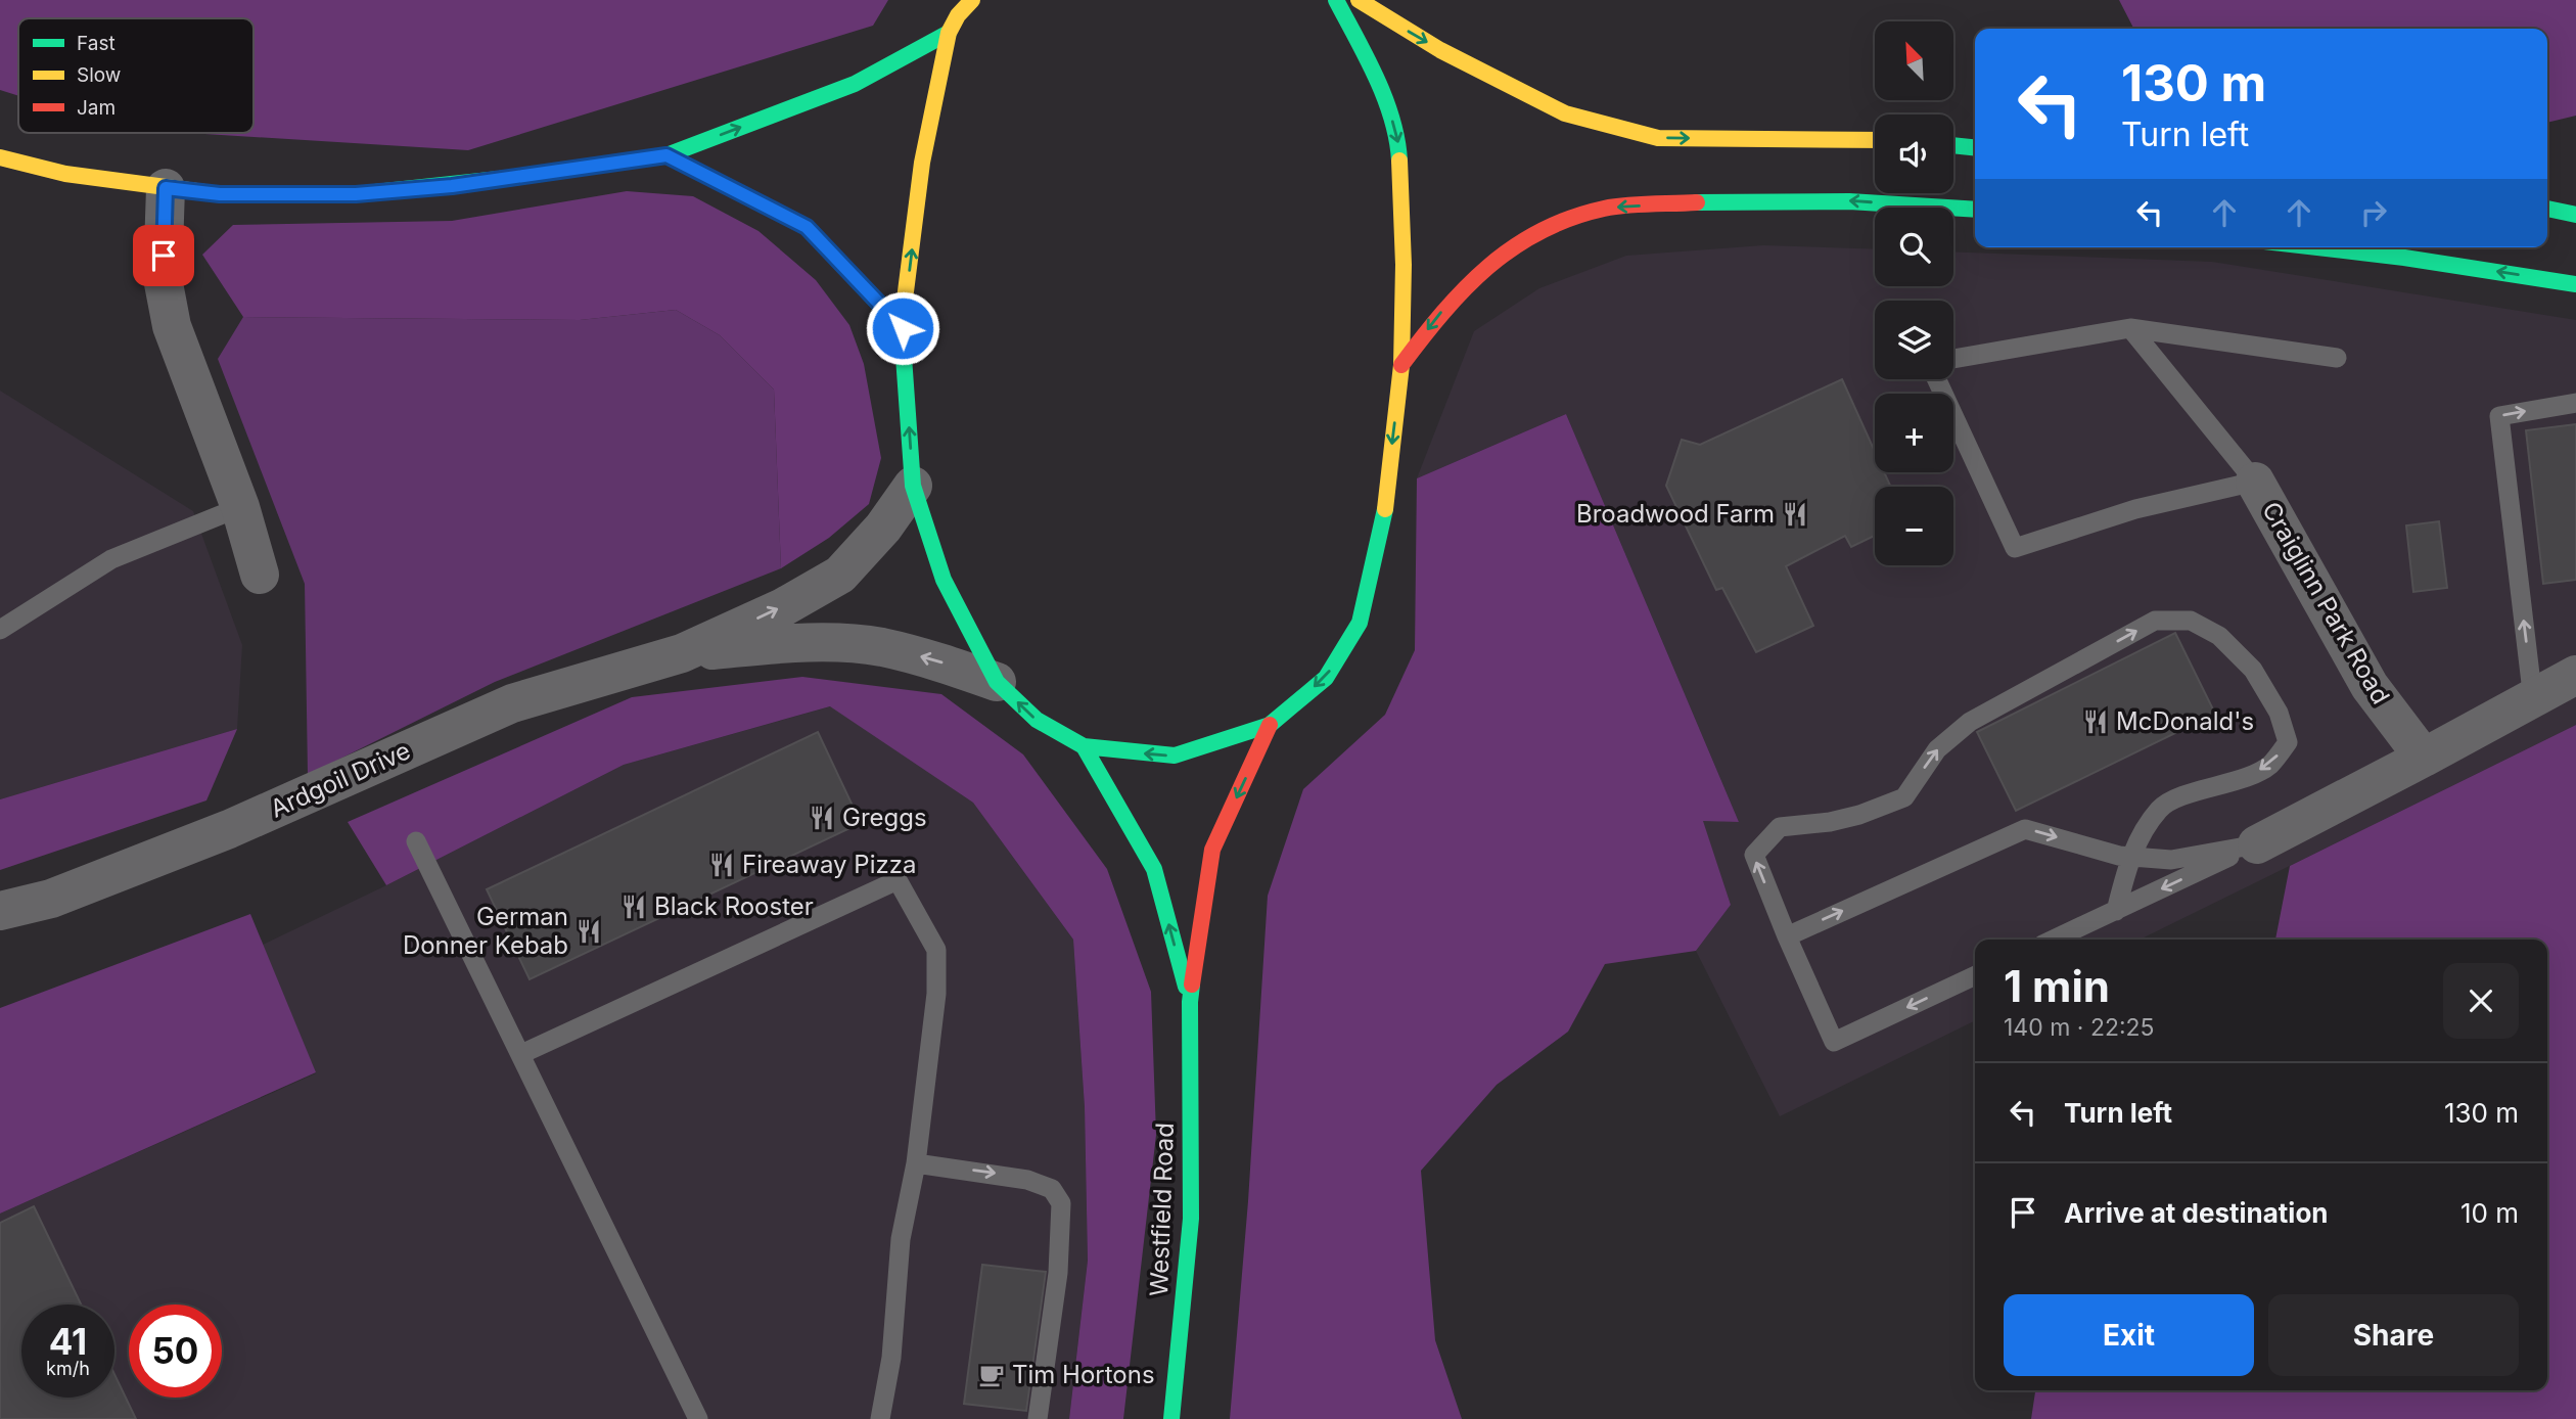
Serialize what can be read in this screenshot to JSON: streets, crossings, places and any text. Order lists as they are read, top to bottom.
{
  "streets": {
    "main road": ["Westfield Road"],
    "street": ["Craiglinn Park Road", "Ardgoil Drive"]
  },
  "places": {
    "restaurant": [
      "Broadwood Farm",
      "McDonald's",
      "Greggs",
      "Fireaway Pizza",
      "Black Rooster",
      "German Donner Kebab"
    ],
    "cafe": ["Tim Hortons"]
  },
  "legend": ["Fast", "Slow", "Jam"],
  "north": "top left",
  "page": {
    "map_buttons": ["+", "−"],
    "turn": ["130 m", "Turn left"],
    "heading": ["1 min", "140 m · 22:25"],
    "list": [
      {
        "name": "Turn left",
        "value": "130 m"
      },
      {
        "name": "Arrive at destination",
        "value": "10 m"
      }
    ],
    "buttons": ["Exit", "Share"],
    "speed": "41 km/h",
    "limit": "50"
  }
}
